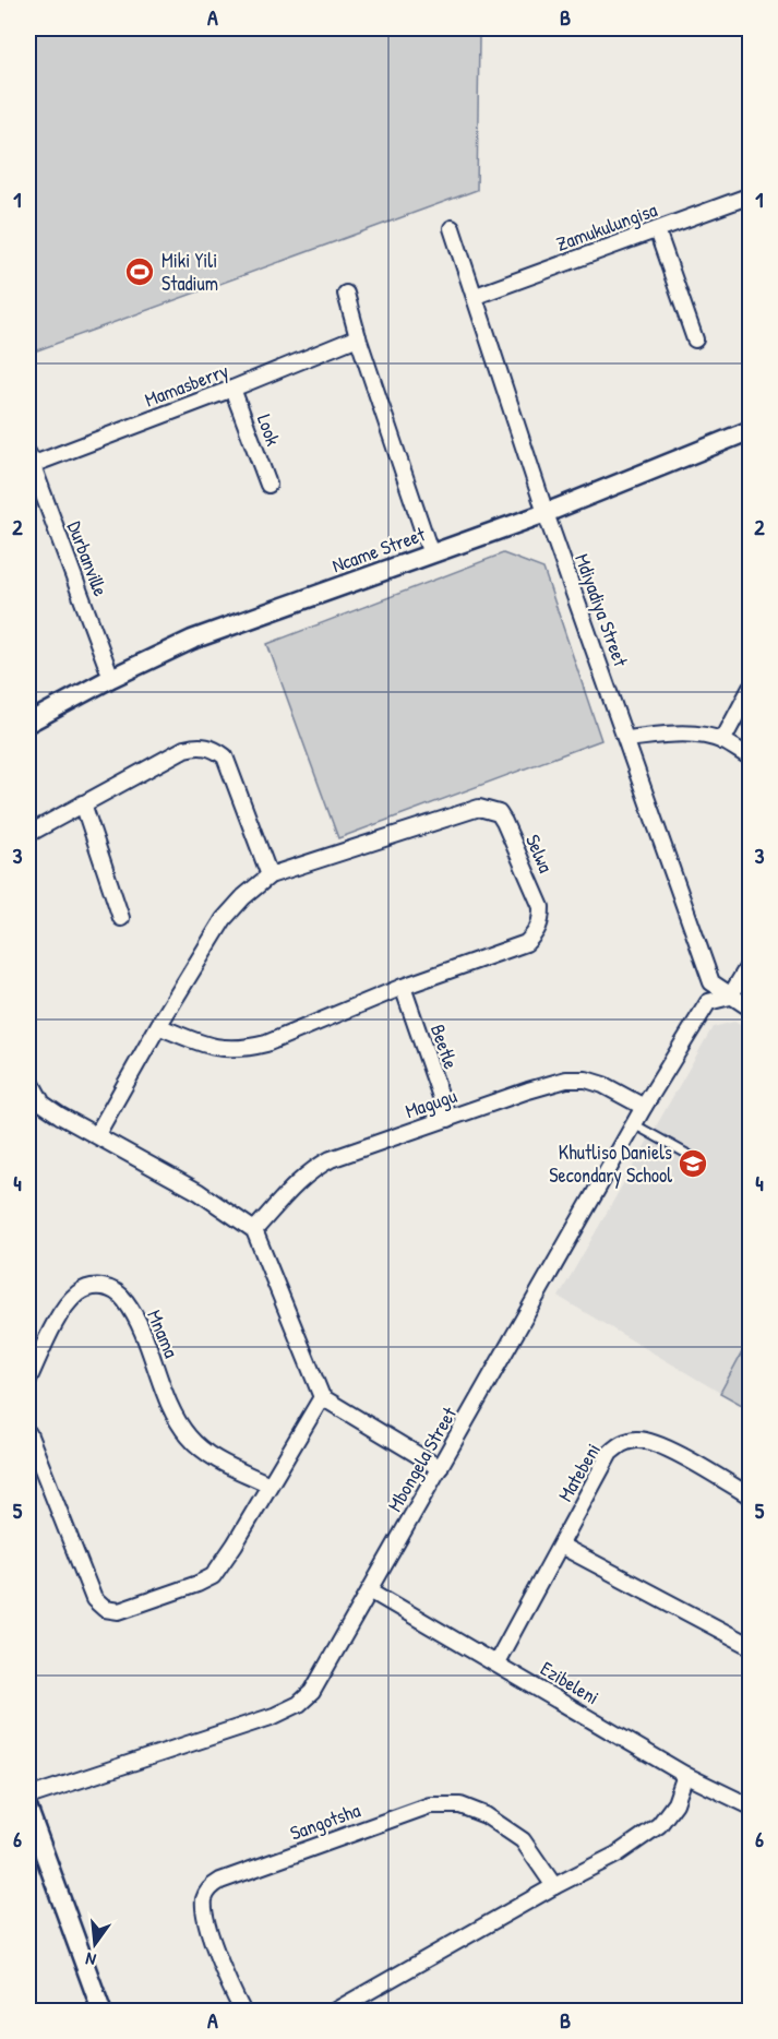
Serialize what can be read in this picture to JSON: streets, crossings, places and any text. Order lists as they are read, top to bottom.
{
  "streets": {
    "street": [
      "Zamukulungisa",
      "Mamasberry",
      "Look",
      "Ncame Street",
      "Durbanville",
      "Mdiyadiya Street",
      "Selwa",
      "Beetle",
      "Magugu",
      "Mnama",
      "Mbongela Street",
      "Matebeni",
      "Ezibeleni",
      "Sangotsha"
    ]
  },
  "crossings": [
    ["Zamukulungisa", "Mdiyadiya Street"],
    ["Mamasberry", "Look"],
    ["Mamasberry", "Durbanville"],
    ["Ncame Street", "Durbanville"],
    ["Ncame Street", "Mdiyadiya Street"],
    ["Mdiyadiya Street", "Mbongela Street"],
    ["Selwa", "Beetle"],
    ["Beetle", "Magugu"],
    ["Magugu", "Mbongela Street"],
    ["Mbongela Street", "Ezibeleni"],
    ["Matebeni", "Ezibeleni"]
  ],
  "places": {
    "sports": ["Miki Yili Stadium"],
    "school or university": ["Khutliso Daniels Secondary School"]
  },
  "north": "bottom",
  "grid": {
    "columns": ["A", "B"],
    "rows": [
      "1",
      "2",
      "3",
      "4",
      "5",
      "6"
    ]
  }
}
